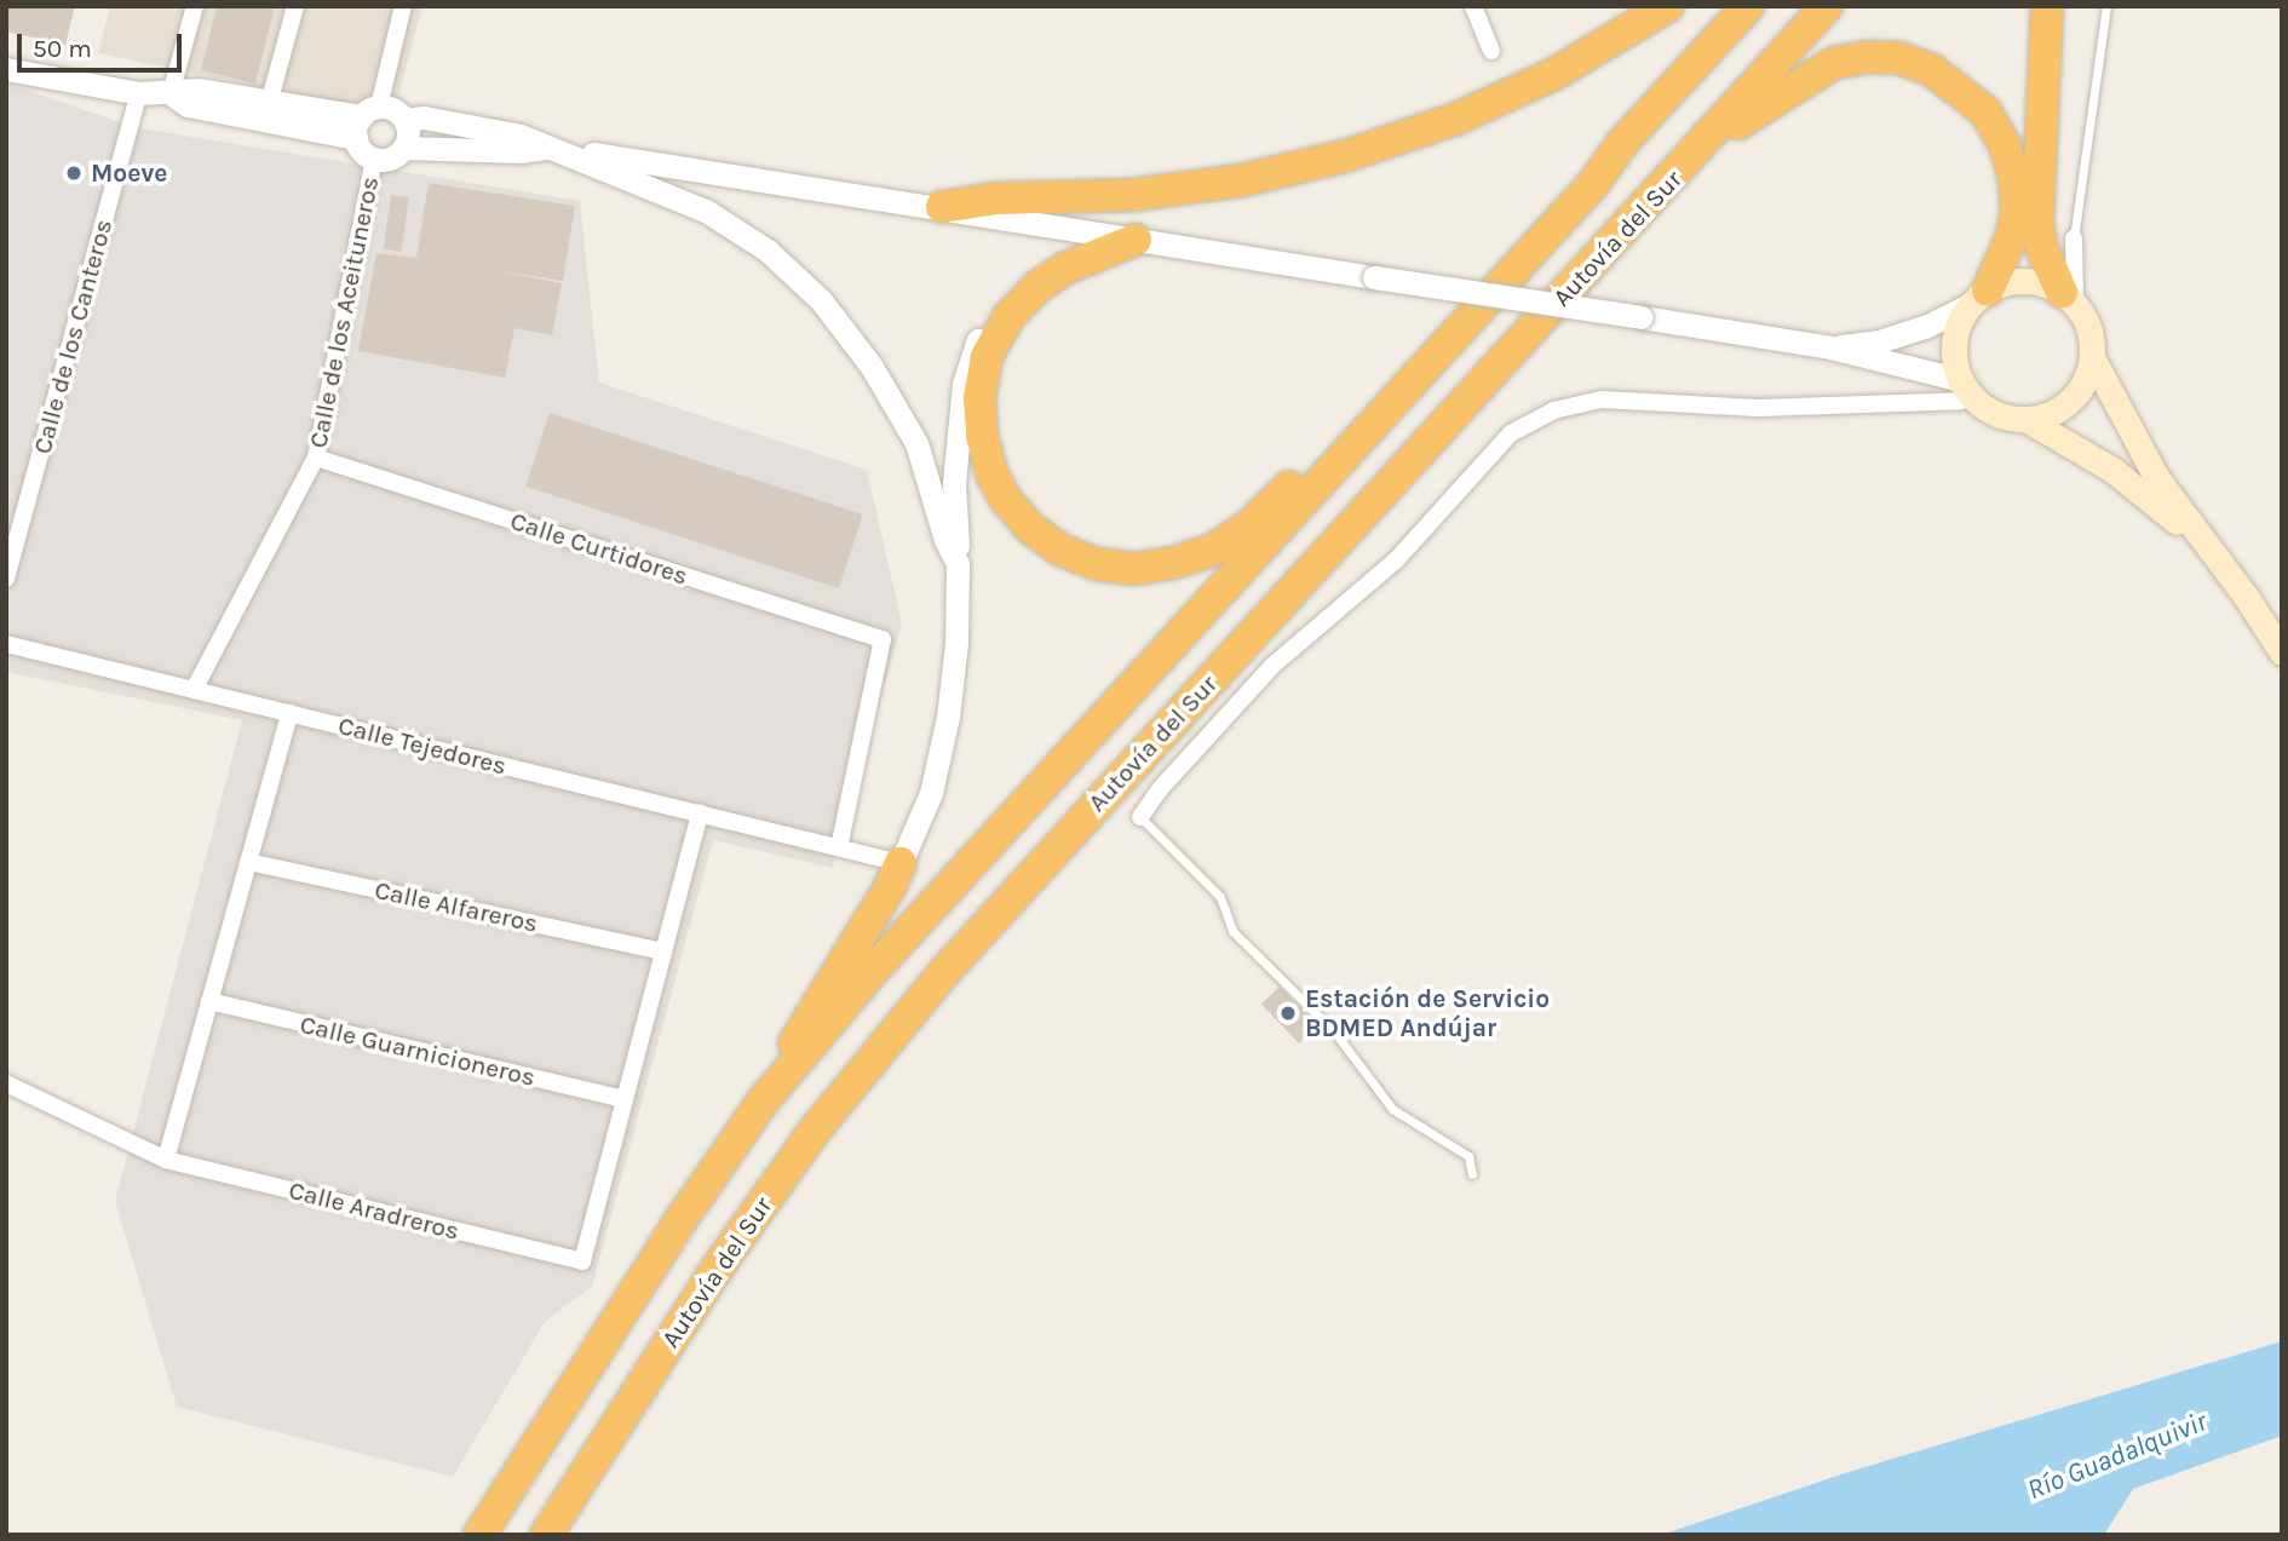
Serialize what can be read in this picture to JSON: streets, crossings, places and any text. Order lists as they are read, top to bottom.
{
  "streets": {
    "highway": ["Autovía del Sur"],
    "street": [
      "Calle de los Aceituneros",
      "Calle de los Canteros",
      "Calle Curtidores",
      "Calle Tejedores",
      "Calle Alfareros",
      "Calle Guarnicioneros",
      "Calle Aradreros"
    ]
  },
  "crossings": [
    ["Calle de los Aceituneros", "Calle Curtidores"],
    ["Calle de los Aceituneros", "Calle Tejedores"],
    ["Calle Curtidores", "Calle Tejedores"],
    ["Calle Tejedores", "Calle Aradreros"],
    ["Calle Alfareros", "Calle Aradreros"],
    ["Calle Guarnicioneros", "Calle Aradreros"]
  ],
  "water": ["Río Guadalquivir"],
  "places": ["Moeve", "Estación de Servicio BDMED Andújar"],
  "scale_bar": "50 m"
}
